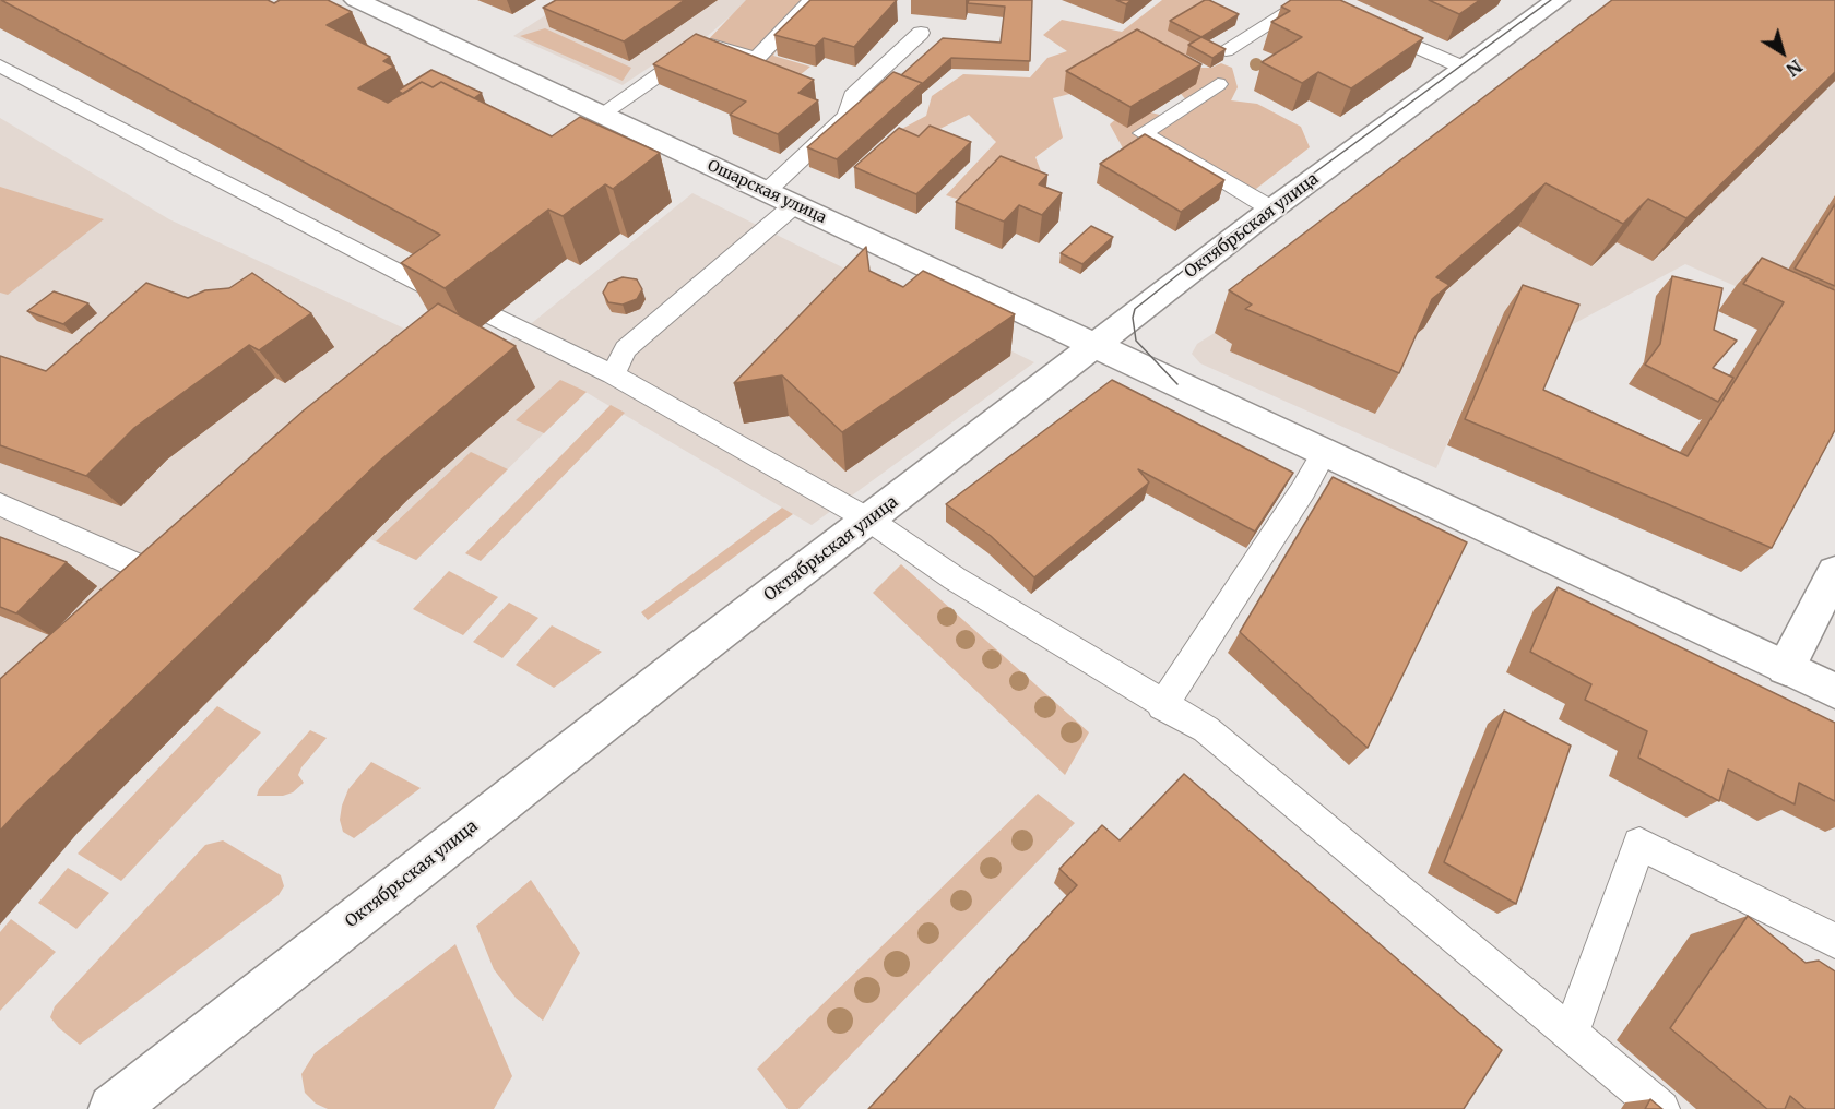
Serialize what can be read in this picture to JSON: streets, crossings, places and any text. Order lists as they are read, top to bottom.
{
  "streets": {
    "street": ["Ошарская улица", "Октябрьская улица"]
  },
  "crossings": [
    ["Ошарская улица", "Октябрьская улица"]
  ],
  "north": "bottom right"
}
